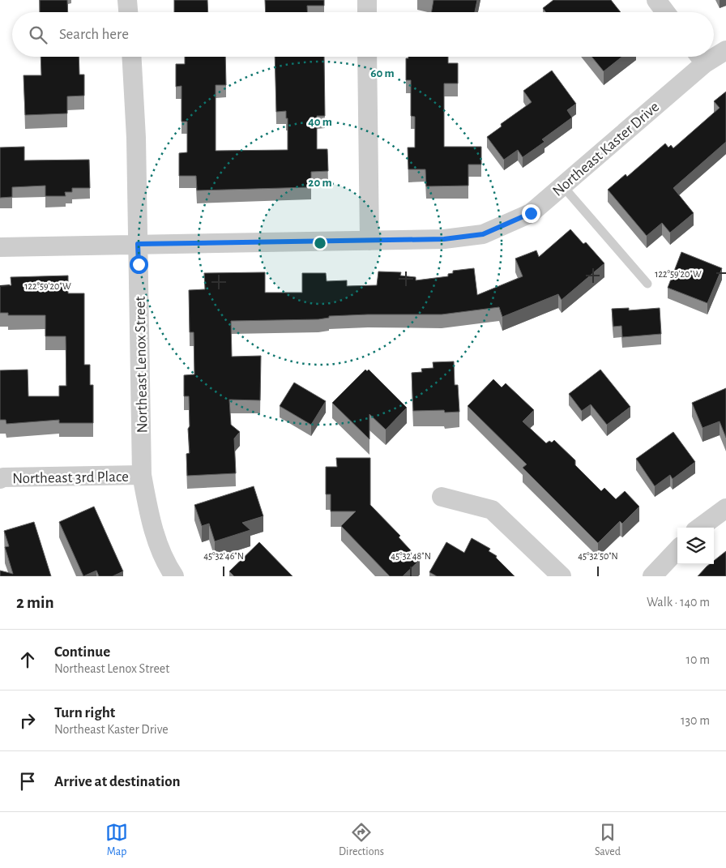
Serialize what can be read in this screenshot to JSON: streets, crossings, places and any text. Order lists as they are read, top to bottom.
{
  "streets": {
    "street": ["Northeast Kaster Drive", "Northeast Lenox Street", "Northeast 3rd Place"]
  },
  "crossings": [
    ["Northeast Kaster Drive", "Northeast Lenox Street"],
    ["Northeast Lenox Street", "Northeast 3rd Place"]
  ],
  "page": {
    "search": "Search here",
    "heading": ["2 min", "Walk · 140 m"],
    "list": [
      ["Continue", "Northeast Lenox Street", "10 m"],
      ["Turn right", "Northeast Kaster Drive", "130 m"],
      "Arrive at destination"
    ],
    "nav": ["Map", "Directions", "Saved"]
  },
  "coordinates": [
    "122°59'20\"W",
    "45°32'46\"N",
    "45°32'48\"N",
    "45°32'50\"N"
  ],
  "rings": ["60 m", "40 m", "20 m"]
}
